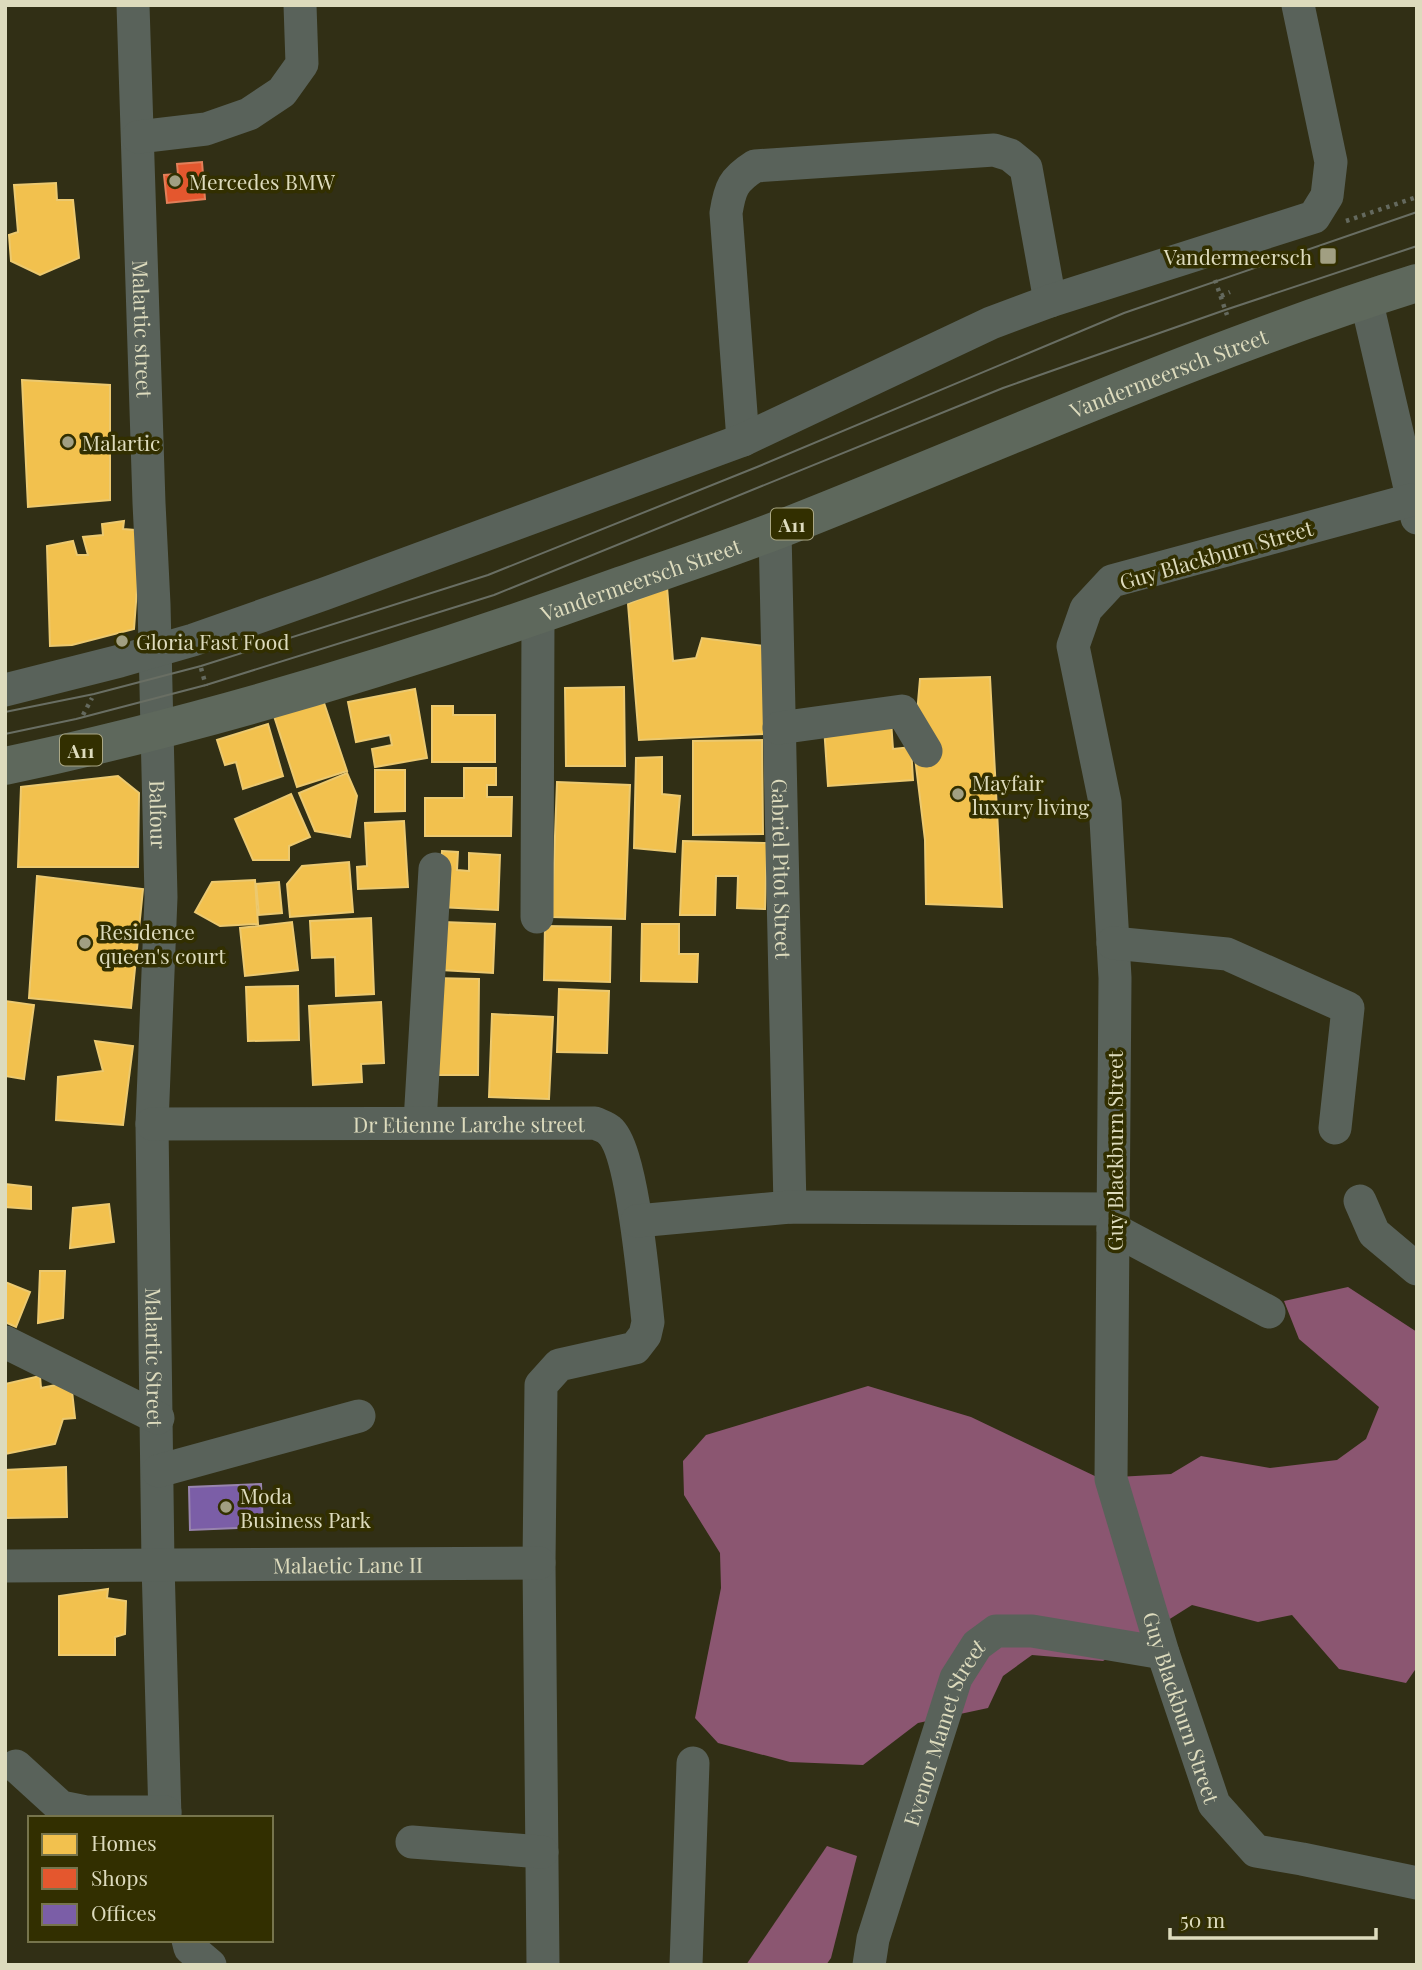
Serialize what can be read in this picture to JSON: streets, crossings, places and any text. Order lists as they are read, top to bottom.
{
  "streets": {
    "main road": ["Vandermeersch Street", "A11"],
    "street": [
      "Malartic street",
      "Guy Blackburn Street",
      "Balfour",
      "Gabriel Pitot Street",
      "Dr Etienne Larche street",
      "Malartic Street",
      "Malaetic Lane II",
      "Evenor Mamet Street"
    ]
  },
  "crossings": [
    ["Malartic street", "Vandermeersch Street"],
    ["Malartic street", "Balfour"],
    ["Vandermeersch Street", "Balfour"],
    ["Vandermeersch Street", "Gabriel Pitot Street"],
    ["Guy Blackburn Street", "Evenor Mamet Street"],
    ["Balfour", "Malartic Street"],
    ["Dr Etienne Larche street", "Malartic Street"],
    ["Dr Etienne Larche street", "Malaetic Lane II"],
    ["Malartic Street", "Malaetic Lane II"]
  ],
  "places": {
    "other": [
      "Mercedes BMW",
      "Malartic",
      "Gloria Fast Food",
      "Mayfair luxury living",
      "Residence queen's court",
      "Moda Business Park"
    ],
    "transit": ["Vandermeersch"]
  },
  "legend": ["Homes", "Shops", "Offices"],
  "scale_bar": "50 m"
}
